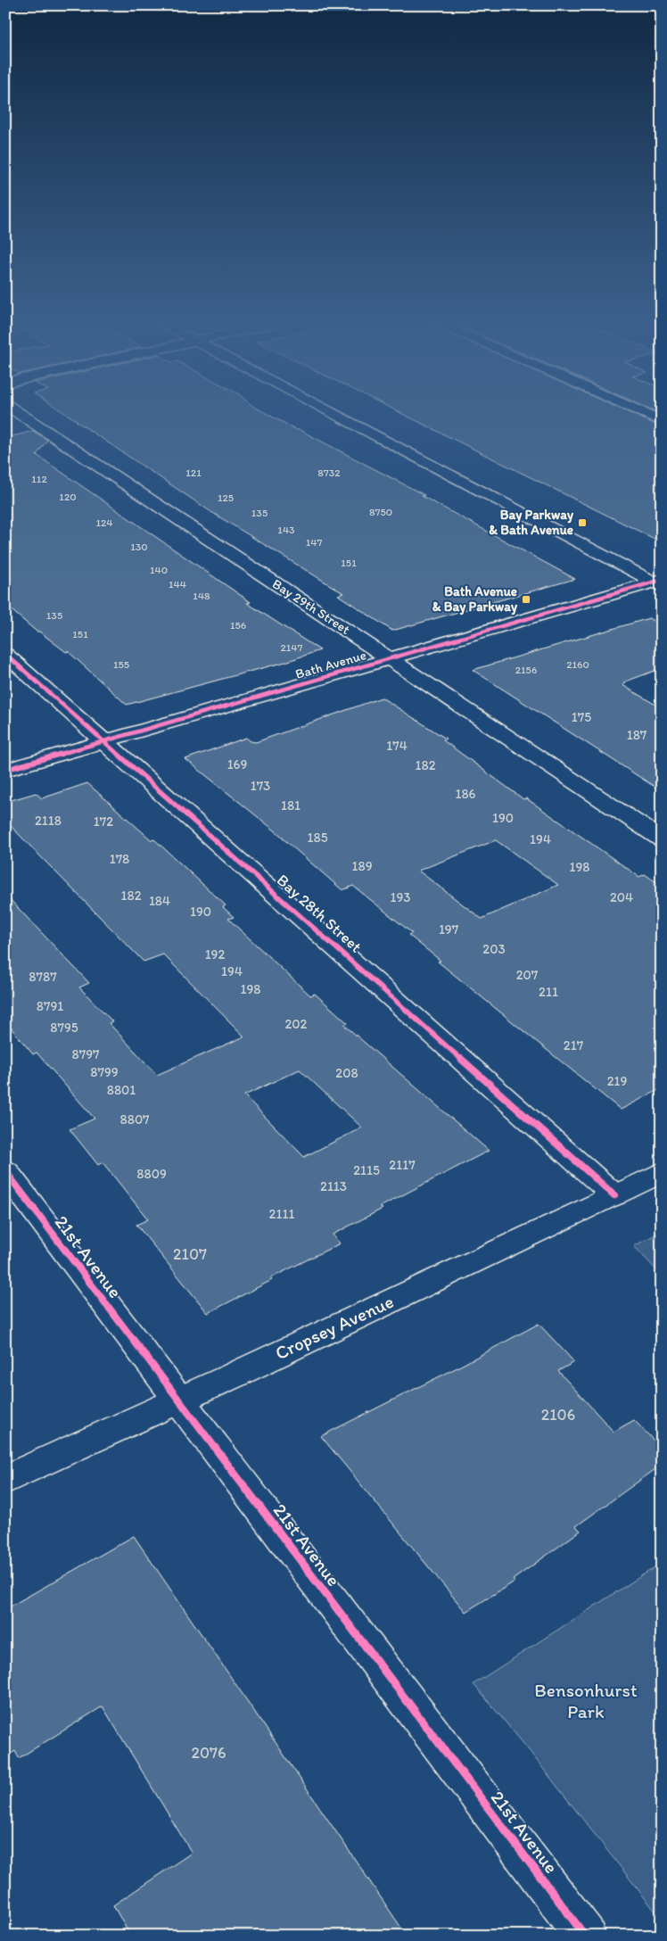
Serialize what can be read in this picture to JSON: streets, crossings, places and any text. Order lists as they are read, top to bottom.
{
  "streets": {
    "street": [
      "Bay 29th Street",
      "Bath Avenue",
      "Bay 28th Street",
      "21st Avenue",
      "Cropsey Avenue"
    ]
  },
  "crossings": [
    ["Bay 29th Street", "Bath Avenue"],
    ["Bath Avenue", "Bay 28th Street"],
    ["Bay 28th Street", "Cropsey Avenue"],
    ["21st Avenue", "Cropsey Avenue"]
  ],
  "parks": ["Bensonhurst Park"],
  "places": {
    "transit": ["Bay Parkway & Bath Avenue", "Bath Avenue & Bay Parkway"]
  },
  "house_numbers": [
    "121",
    "8732",
    "112",
    "120",
    "125",
    "8750",
    "135",
    "124",
    "143",
    "147",
    "130",
    "151",
    "140",
    "144",
    "148",
    "135",
    "156",
    "151",
    "2147",
    "155",
    "2160",
    "2156",
    "175",
    "187",
    "174",
    "169",
    "182",
    "173",
    "186",
    "181",
    "190",
    "2118",
    "172",
    "185",
    "194",
    "178",
    "189",
    "198",
    "182",
    "193",
    "204",
    "184",
    "190",
    "197",
    "203",
    "192",
    "194",
    "207",
    "8787",
    "198",
    "211",
    "8791",
    "202",
    "8795",
    "217",
    "8797",
    "8799",
    "208",
    "219",
    "8801",
    "8807",
    "2117",
    "2115",
    "8809",
    "2113",
    "2111",
    "2107",
    "2106",
    "2076"
  ]
}
